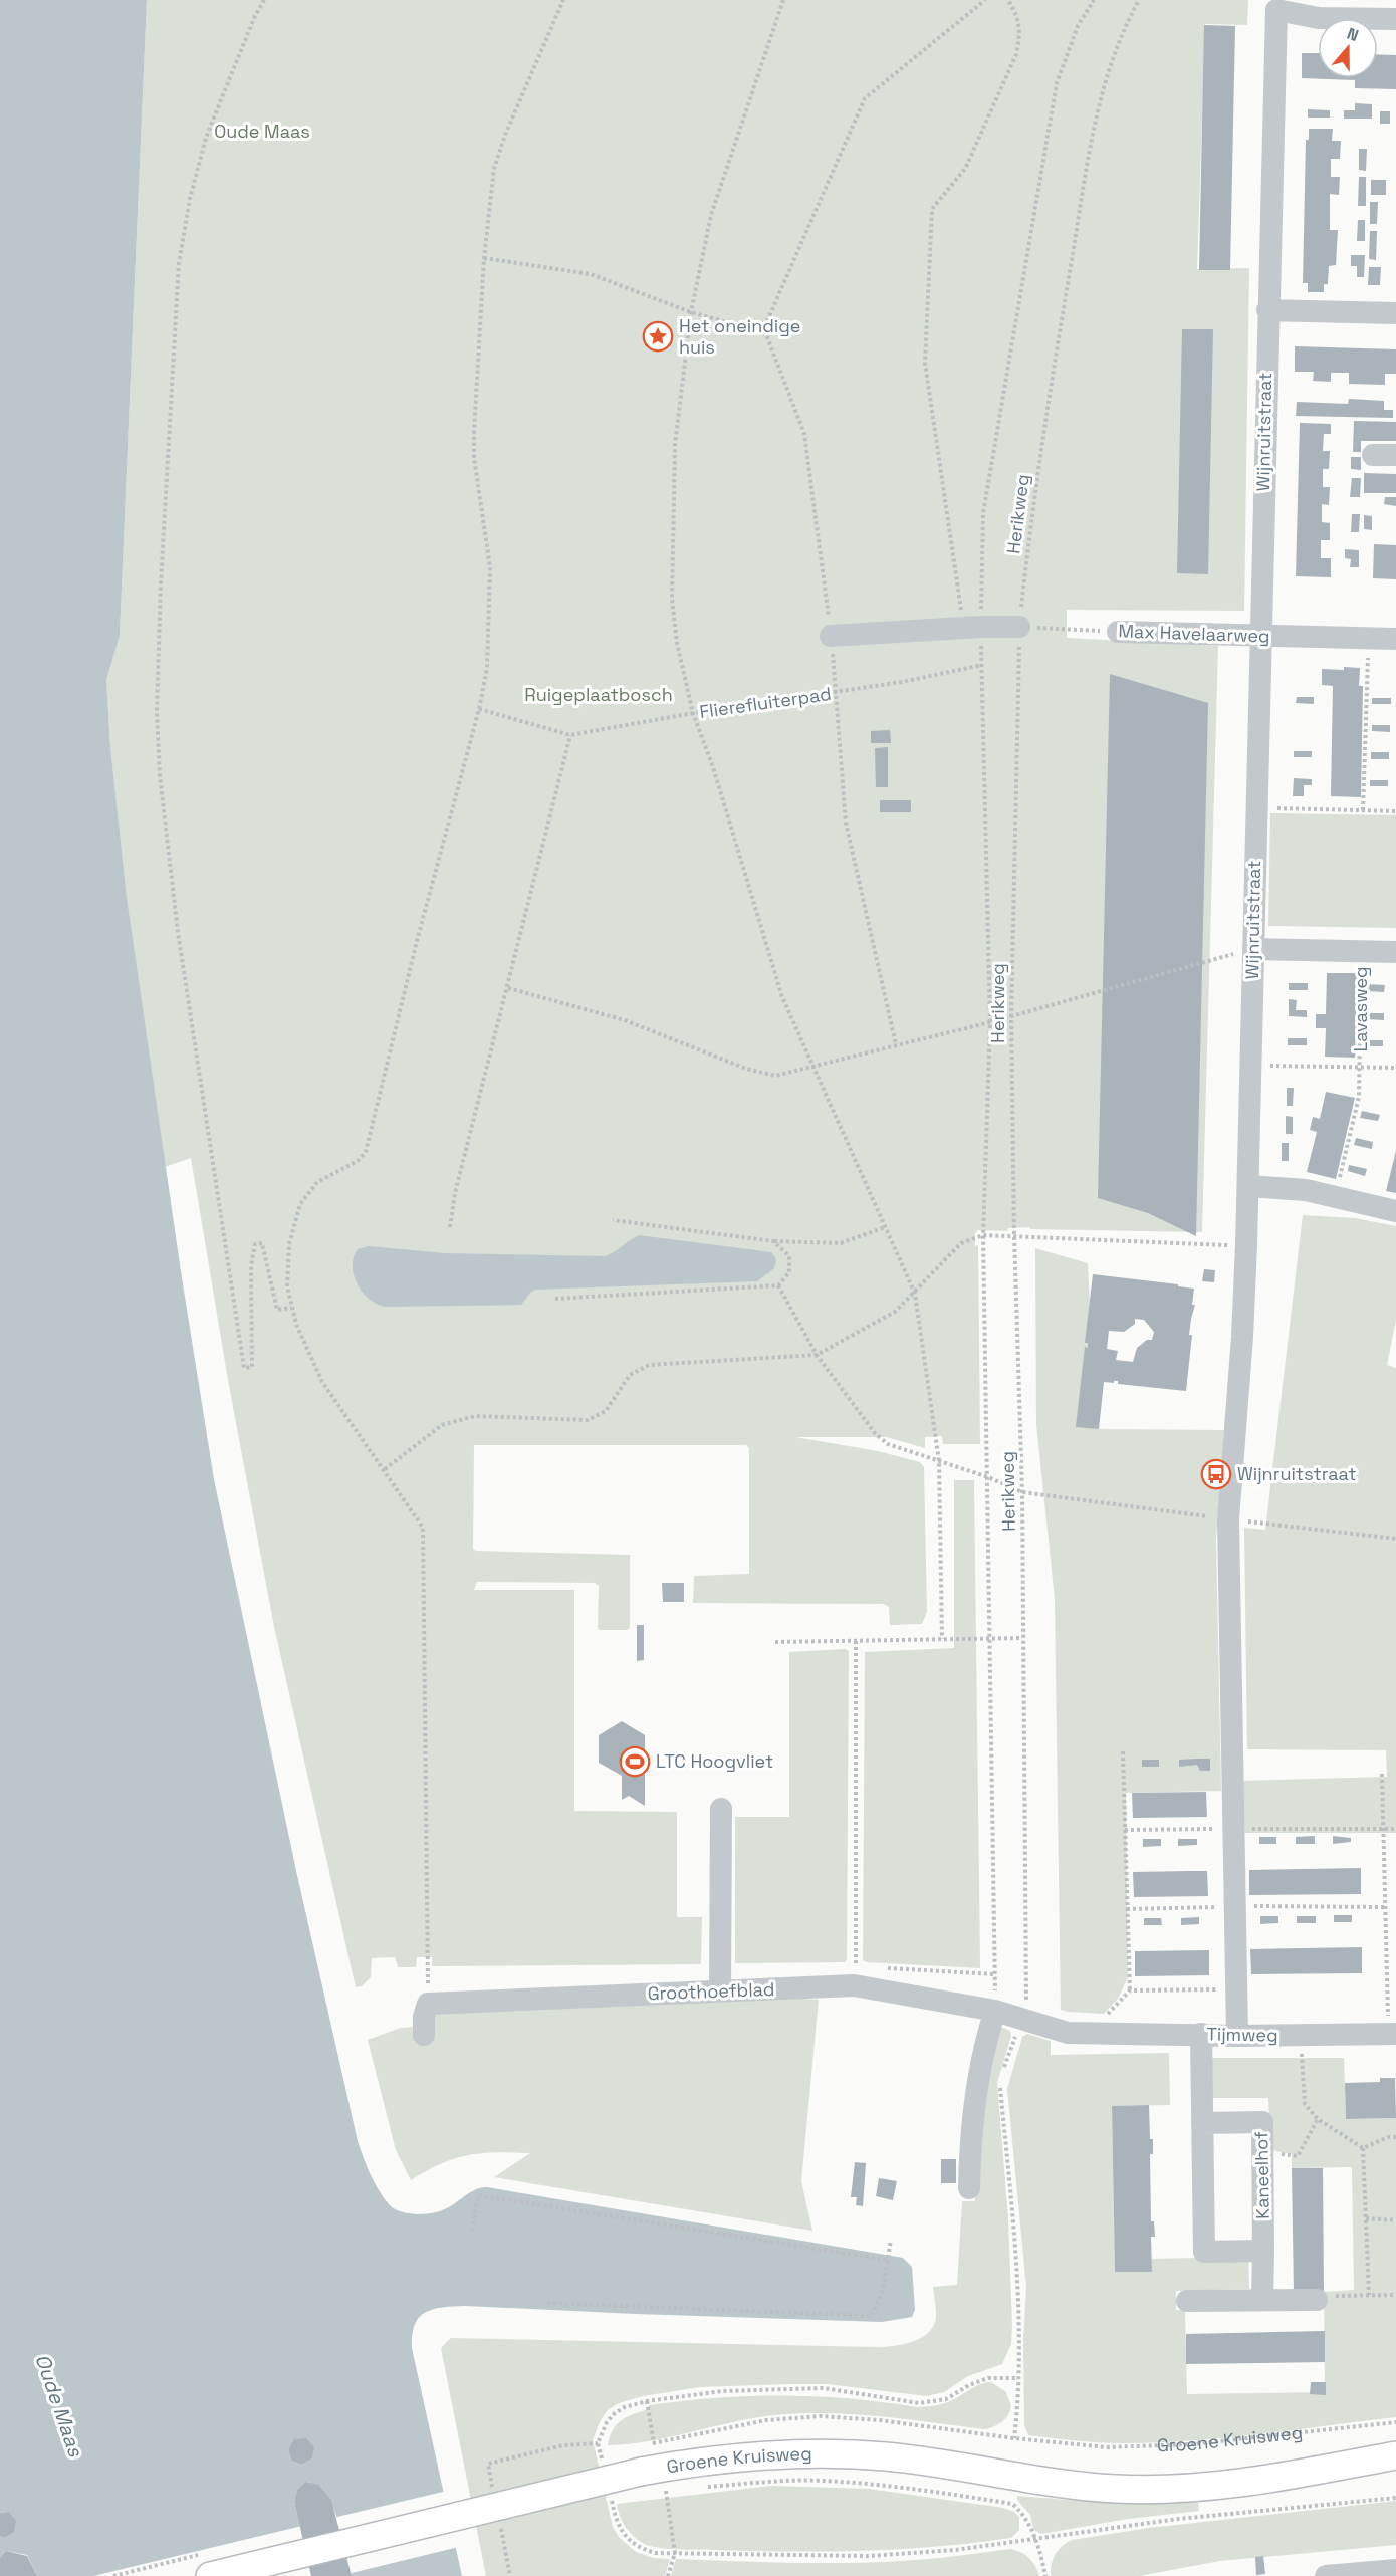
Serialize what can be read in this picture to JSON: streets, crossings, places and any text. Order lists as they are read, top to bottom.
{
  "streets": {
    "main road": ["Groene Kruisweg"],
    "street": [
      "Wijnruitstraat",
      "Max Havelaarweg",
      "Lavasweg",
      "Groothoefblad",
      "Tijmweg",
      "Kaneelhof"
    ],
    "path": ["Herikweg", "Flierefluiterpad"]
  },
  "crossings": [
    ["Wijnruitstraat", "Max Havelaarweg"],
    ["Wijnruitstraat", "Lavasweg"],
    ["Wijnruitstraat", "Tijmweg"],
    ["Herikweg", "Max Havelaarweg"],
    ["Herikweg", "Groothoefblad"],
    ["Herikweg", "Tijmweg"],
    ["Groothoefblad", "Tijmweg"]
  ],
  "water": ["Oude Maas"],
  "parks": ["Oude Maas", "Ruigeplaatbosch"],
  "places": {
    "place": ["Het oneindige huis"],
    "bus stop": ["Wijnruitstraat"],
    "sports": ["LTC Hoogvliet"]
  },
  "north": "top"
}
